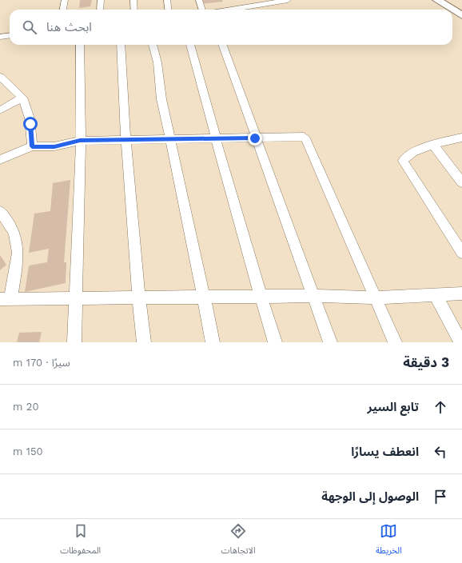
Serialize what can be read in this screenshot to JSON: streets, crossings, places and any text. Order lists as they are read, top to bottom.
{
  "page": {
    "search": "ابحث هنا",
    "heading": ["3 دقيقة", "سيرًا · 170 m"],
    "list": [
      ["تابع السير", "20 m"],
      ["انعطف يسارًا", "150 m"],
      "الوصول إلى الوجهة"
    ],
    "nav": ["الخريطة", "الاتجاهات", "المحفوظات"]
  }
}
